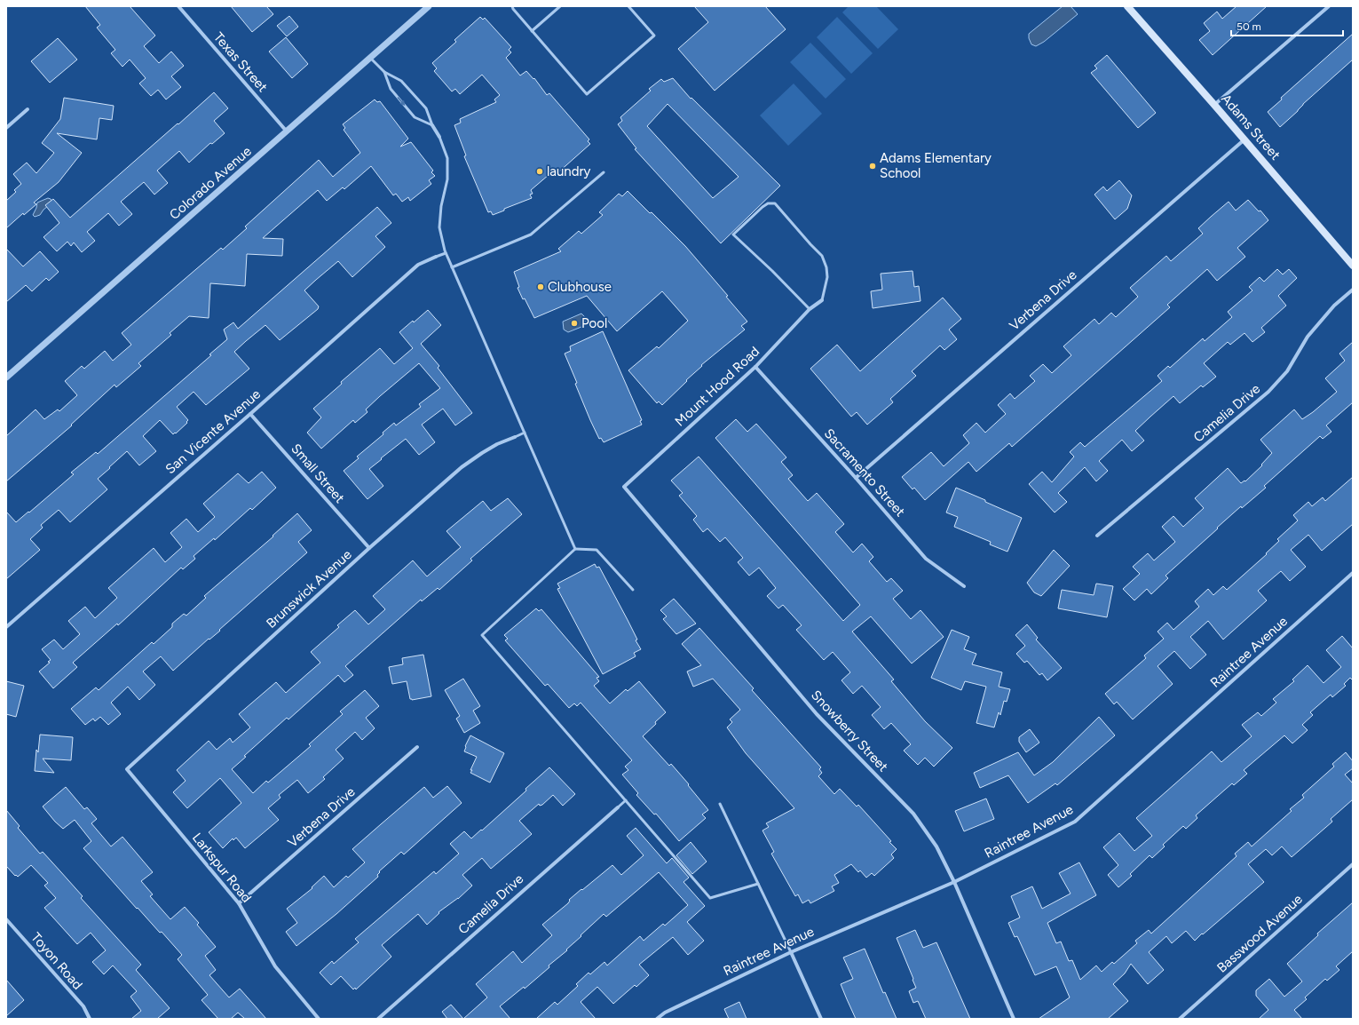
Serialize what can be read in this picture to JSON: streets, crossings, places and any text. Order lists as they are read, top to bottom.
{
  "streets": {
    "main road": ["Adams Street"],
    "street": [
      "Texas Street",
      "Colorado Avenue",
      "Verbena Drive",
      "Mount Hood Road",
      "Camelia Drive",
      "San Vicente Avenue",
      "Sacramento Street",
      "Small Street",
      "Brunswick Avenue",
      "Raintree Avenue",
      "Snowberry Street",
      "Larkspur Road",
      "Basswood Avenue",
      "Toyon Road"
    ]
  },
  "crossings": [
    ["Texas Street", "Colorado Avenue"],
    ["Adams Street", "Verbena Drive"],
    ["Verbena Drive", "Sacramento Street"],
    ["Verbena Drive", "Larkspur Road"],
    ["Mount Hood Road", "Sacramento Street"],
    ["Mount Hood Road", "Snowberry Street"],
    ["San Vicente Avenue", "Small Street"],
    ["Small Street", "Brunswick Avenue"],
    ["Brunswick Avenue", "Larkspur Road"],
    ["Raintree Avenue", "Snowberry Street"]
  ],
  "places": [
    "Adams Elementary School",
    "laundry",
    "Clubhouse",
    "Pool"
  ],
  "scale_bar": "50 m"
}
